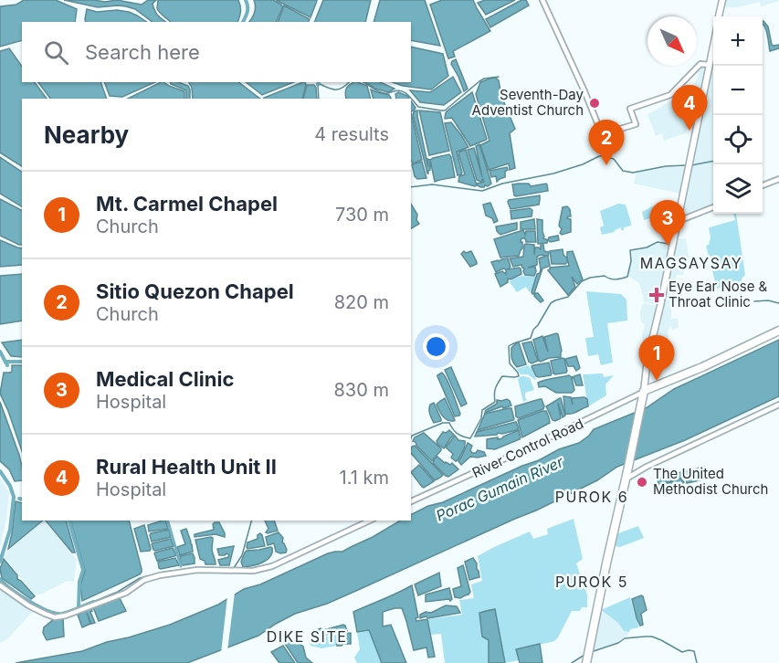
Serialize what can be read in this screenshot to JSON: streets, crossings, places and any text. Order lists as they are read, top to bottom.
{
  "streets": {
    "street": ["River Control Road"]
  },
  "districts": [
    "MAGSAYSAY",
    "PUROK 6",
    "PUROK 5",
    "DIKE SITE"
  ],
  "water": ["Porac Gumain River"],
  "places": {
    "other": ["Seventh-Day Adventist Church", "The United Methodist Church"],
    "health": ["Eye Ear Nose & Throat Clinic"]
  },
  "north": "bottom right",
  "page": {
    "map_buttons": ["+", "−"],
    "search": "Search here",
    "pins": [
      "4",
      "2",
      "3",
      "1"
    ],
    "heading": ["Nearby", "4 results"],
    "list": [
      {
        "mark": "1",
        "name": "Mt. Carmel Chapel",
        "note": "Church",
        "value": "730 m"
      },
      {
        "mark": "2",
        "name": "Sitio Quezon Chapel",
        "note": "Church",
        "value": "820 m"
      },
      {
        "mark": "3",
        "name": "Medical Clinic",
        "note": "Hospital",
        "value": "830 m"
      },
      {
        "mark": "4",
        "name": "Rural Health Unit II",
        "note": "Hospital",
        "value": "1.1 km"
      }
    ]
  }
}
